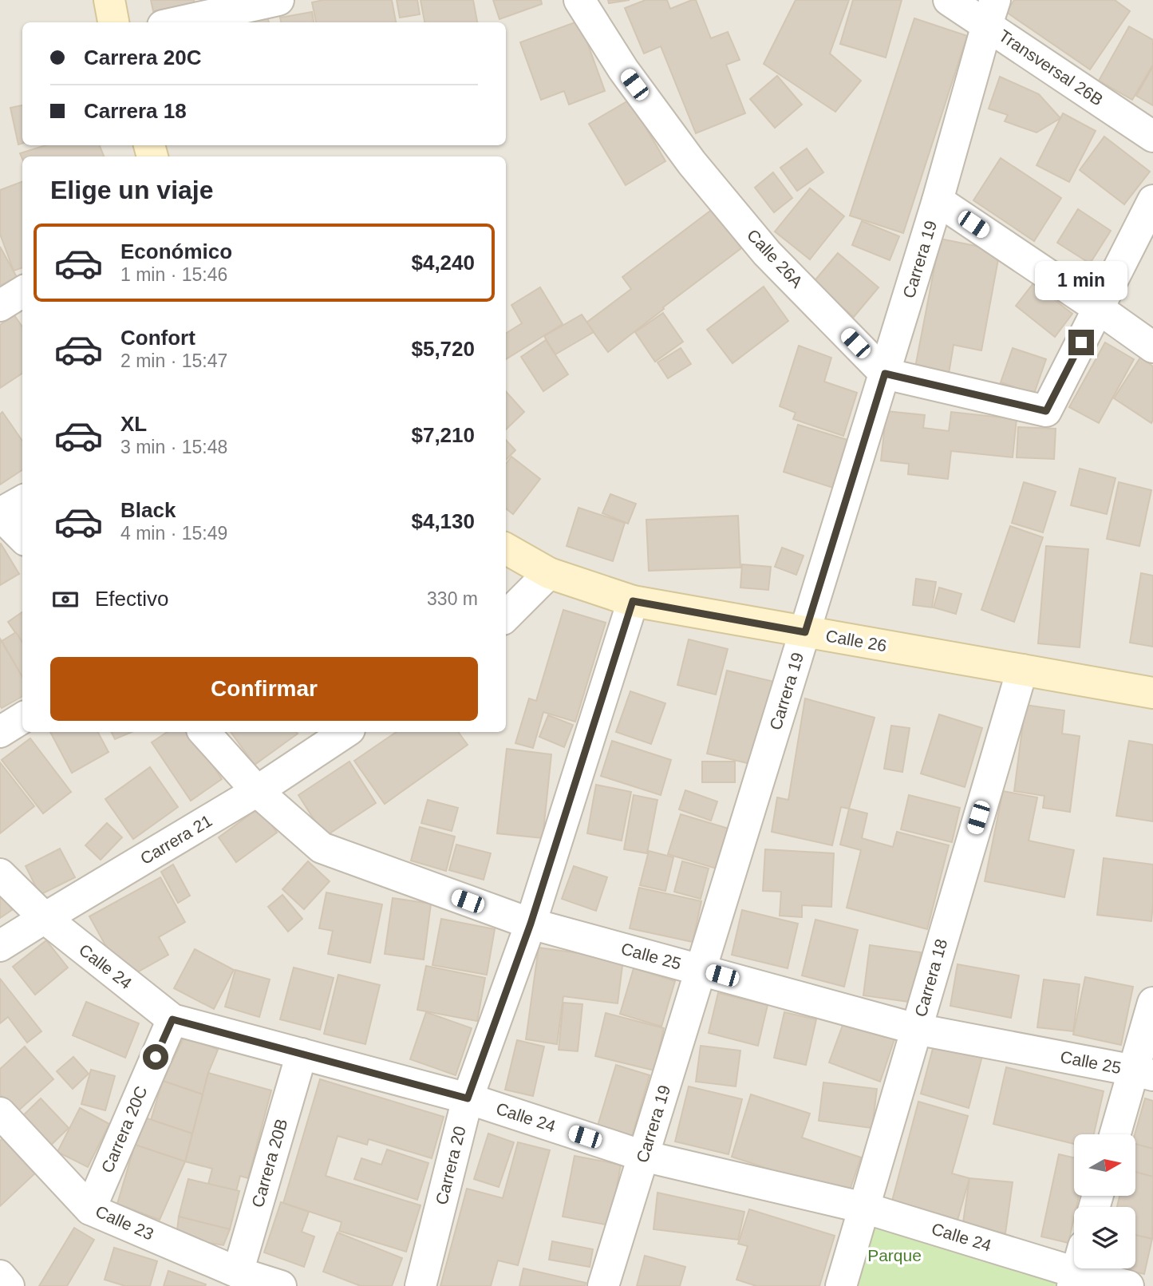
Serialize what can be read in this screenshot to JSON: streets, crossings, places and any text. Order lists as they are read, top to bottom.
{
  "streets": {
    "main road": ["Calle 26"],
    "street": [
      "Transversal 26B",
      "Calle 26A",
      "Carrera 19",
      "Carrera 21",
      "Calle 25",
      "Calle 24",
      "Carrera 18",
      "Carrera 20C",
      "Carrera 20B",
      "Carrera 20",
      "Calle 23"
    ]
  },
  "crossings": [
    ["Transversal 26B", "Carrera 19"],
    ["Calle 26A", "Carrera 19"],
    ["Carrera 19", "Calle 26"],
    ["Carrera 19", "Calle 25"],
    ["Carrera 19", "Calle 24"],
    ["Calle 26", "Carrera 18"],
    ["Calle 26", "Carrera 20"],
    ["Carrera 21", "Calle 25"],
    ["Carrera 21", "Calle 24"],
    ["Calle 25", "Carrera 18"],
    ["Calle 25", "Carrera 20"],
    ["Calle 24", "Carrera 18"],
    ["Calle 24", "Carrera 20C"],
    ["Calle 24", "Carrera 20B"],
    ["Calle 24", "Carrera 20"],
    ["Carrera 20C", "Calle 23"],
    ["Carrera 20B", "Calle 23"]
  ],
  "parks": ["Parque"],
  "north": "right",
  "page": {
    "banner": ["Carrera 20C", "Carrera 18"],
    "heading": "Elige un viaje",
    "list": [
      {
        "name": "Económico",
        "note": "1 min · 15:46",
        "value": "$4,240"
      },
      {
        "name": "Confort",
        "note": "2 min · 15:47",
        "value": "$5,720"
      },
      {
        "name": "XL",
        "note": "3 min · 15:48",
        "value": "$7,210"
      },
      {
        "name": "Black",
        "note": "4 min · 15:49",
        "value": "$4,130"
      }
    ],
    "bubble": "1 min",
    "pay": ["Efectivo", "330 m"],
    "buttons": "Confirmar"
  }
}
